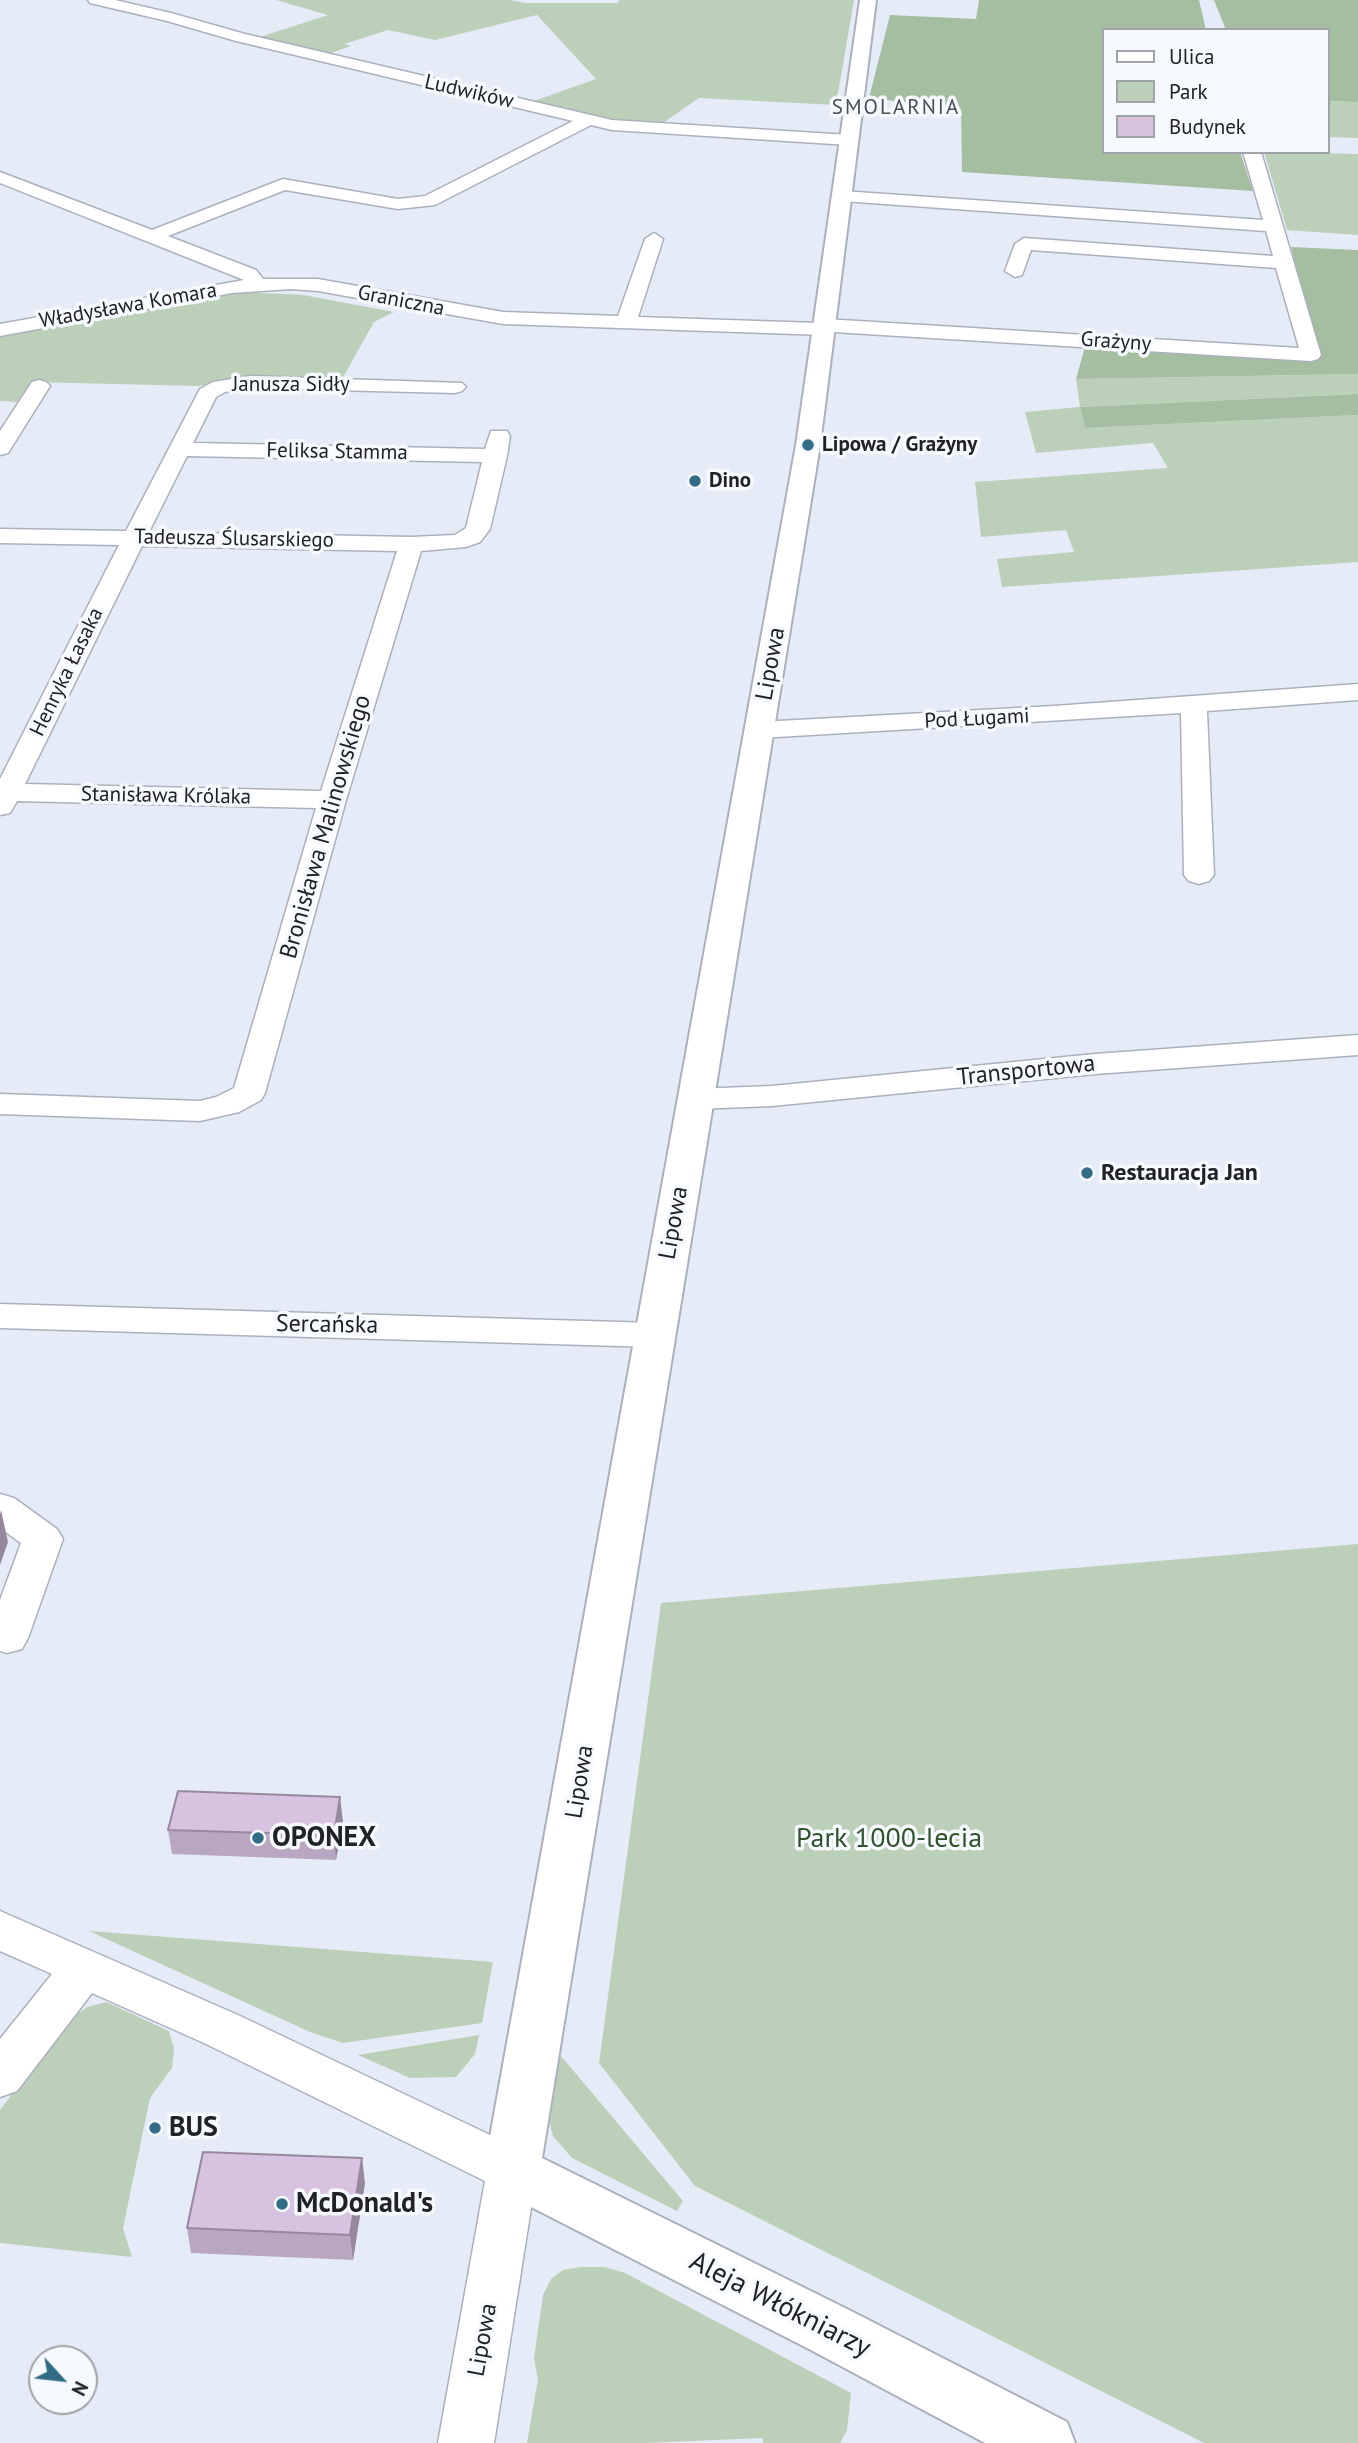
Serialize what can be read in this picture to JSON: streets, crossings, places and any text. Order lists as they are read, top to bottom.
{
  "streets": {
    "main road": ["Lipowa", "Aleja Włókniarzy"],
    "street": [
      "Ludwików",
      "Graniczna",
      "Władysława Komara",
      "Grażyny",
      "Janusza Sidły",
      "Feliksa Stamma",
      "Tadeusza Ślusarskiego",
      "Henryka Łasaka",
      "Pod Ługami",
      "Stanisława Królaka",
      "Bronisława Malinowskiego",
      "Transportowa",
      "Sercańska"
    ]
  },
  "crossings": [
    ["Ludwików", "Lipowa"],
    ["Graniczna", "Władysława Komara"],
    ["Graniczna", "Grażyny"],
    ["Graniczna", "Lipowa"],
    ["Grażyny", "Lipowa"],
    ["Janusza Sidły", "Feliksa Stamma"],
    ["Janusza Sidły", "Tadeusza Ślusarskiego"],
    ["Janusza Sidły", "Henryka Łasaka"],
    ["Feliksa Stamma", "Tadeusza Ślusarskiego"],
    ["Tadeusza Ślusarskiego", "Henryka Łasaka"],
    ["Tadeusza Ślusarskiego", "Bronisława Malinowskiego"],
    ["Lipowa", "Pod Ługami"],
    ["Lipowa", "Transportowa"],
    ["Lipowa", "Sercańska"],
    ["Lipowa", "Aleja Włókniarzy"],
    ["Henryka Łasaka", "Stanisława Królaka"],
    ["Stanisława Królaka", "Bronisława Malinowskiego"]
  ],
  "districts": ["SMOLARNIA"],
  "parks": ["Park 1000-lecia"],
  "places": [
    "Lipowa / Grażyny",
    "Dino",
    "Restauracja Jan",
    "OPONEX",
    "BUS",
    "McDonald's"
  ],
  "legend": ["Ulica", "Park", "Budynek"],
  "north": "bottom right"
}
